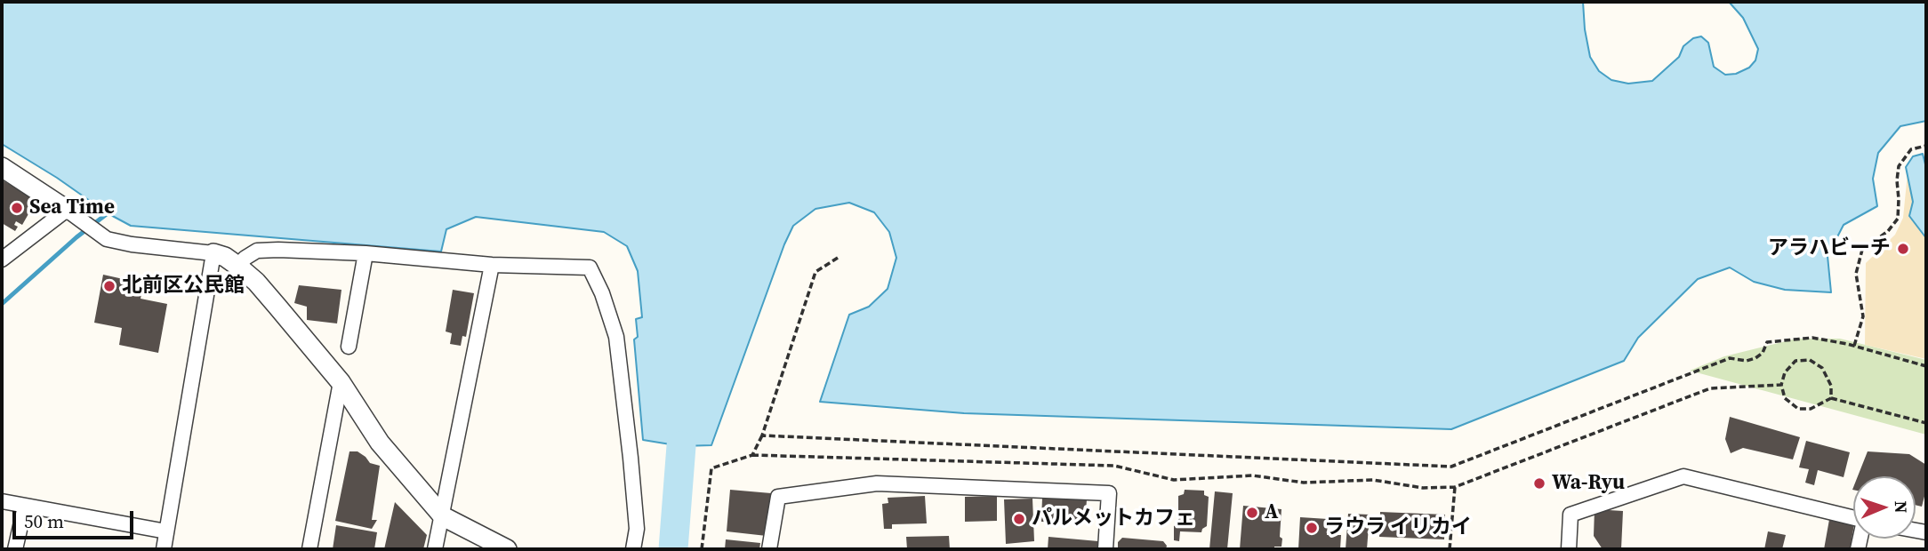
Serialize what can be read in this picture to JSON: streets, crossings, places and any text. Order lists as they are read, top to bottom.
{
  "places": [
    "Sea Time",
    "アラハビーチ",
    "北前区公民館",
    "Wa-Ryu",
    "A",
    "パルメットカフェ",
    "ラウラ イリカイ"
  ],
  "scale_bar": "50 m",
  "north": "right"
}
